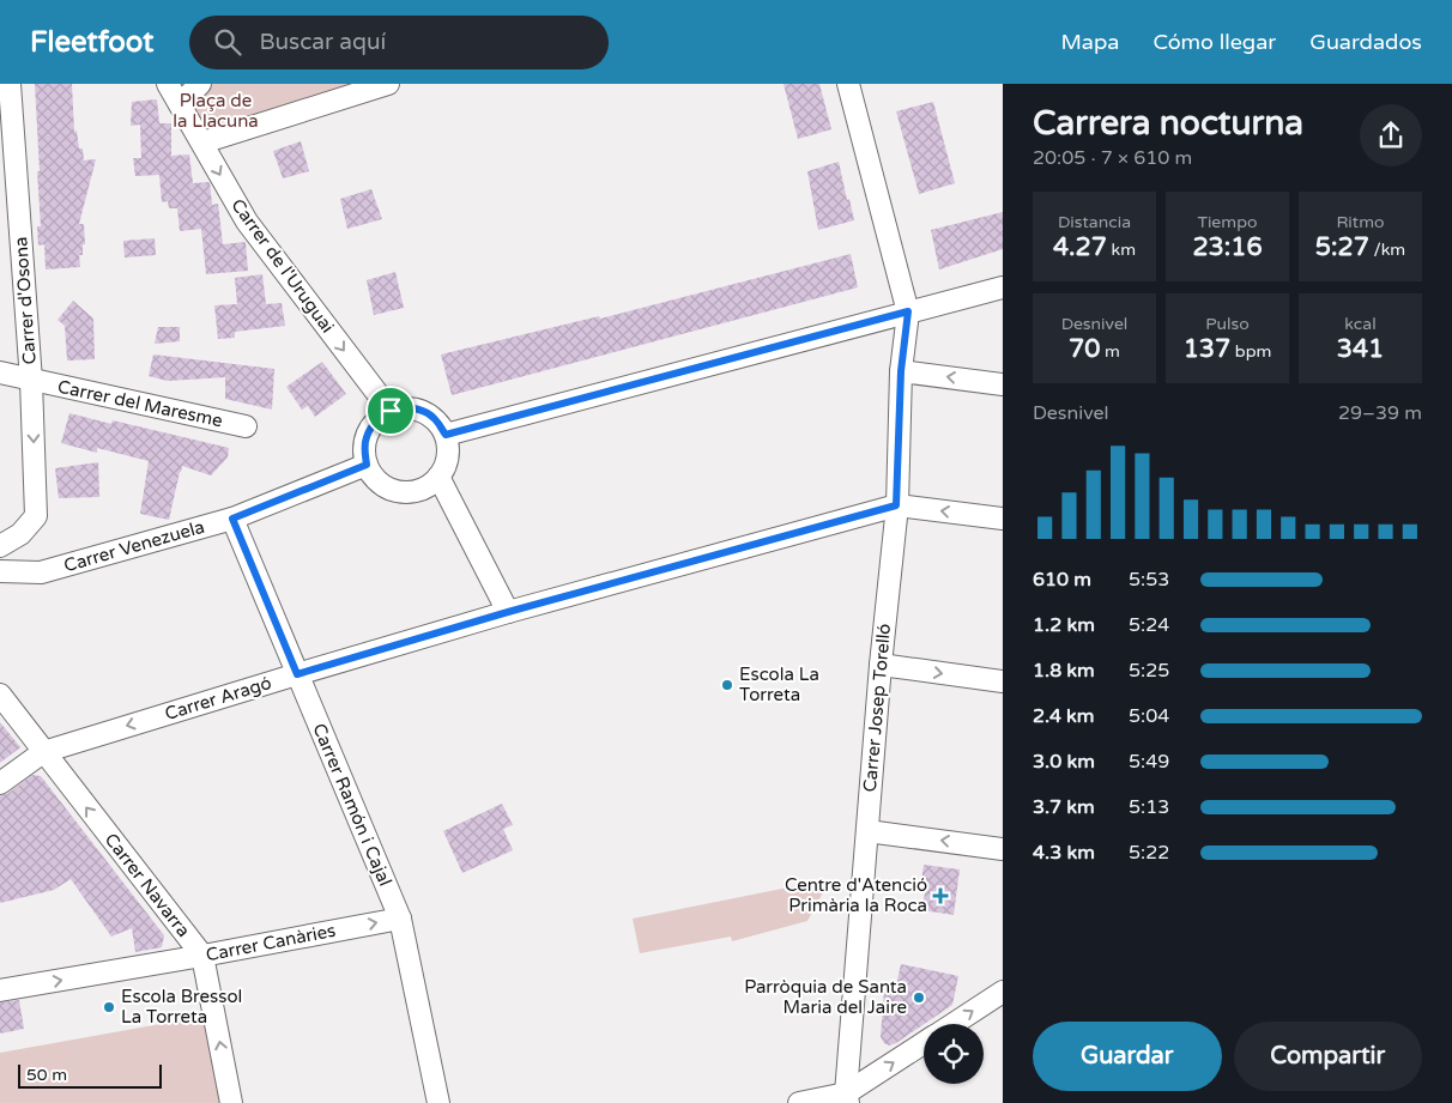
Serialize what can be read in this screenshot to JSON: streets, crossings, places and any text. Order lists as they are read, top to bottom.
{
  "streets": {
    "street": [
      "Carrer de l'Uruguai",
      "Carrer d'Osona",
      "Carrer del Maresme",
      "Carrer Venezuela",
      "Carrer Aragó",
      "Carrer Josep Torelló",
      "Carrer Ramón i Cajal",
      "Carrer Navarra",
      "Carrer Canàries"
    ]
  },
  "crossings": [
    ["Carrer de l'Uruguai", "Carrer Venezuela"],
    ["Carrer d'Osona", "Carrer del Maresme"],
    ["Carrer Venezuela", "Carrer Ramón i Cajal"],
    ["Carrer Aragó", "Carrer Josep Torelló"],
    ["Carrer Aragó", "Carrer Ramón i Cajal"],
    ["Carrer Aragó", "Carrer Navarra"],
    ["Carrer Ramón i Cajal", "Carrer Canàries"],
    ["Carrer Navarra", "Carrer Canàries"]
  ],
  "one_way": ["Carrer de l'Uruguai", "Carrer Navarra", "Carrer Canàries"],
  "parks": ["Plaça de la Llacuna"],
  "places": {
    "other": ["Escola La Torreta", "Parròquia de Santa Maria del Jaire", "Escola Bressol La Torreta"],
    "health": ["Centre d'Atenció Primària la Roca"]
  },
  "scale_bar": "50 m",
  "page": {
    "header": "Fleetfoot",
    "search": "Buscar aquí",
    "nav": ["Mapa", "Cómo llegar", "Guardados"],
    "heading": ["Carrera nocturna", "20:05 · 7 × 610 m"],
    "stats": [
      ["Distancia", "4.27 km"],
      ["Tiempo", "23:16"],
      ["Ritmo", "5:27 /km"],
      ["Desnivel", "70 m"],
      ["Pulso", "137 bpm"],
      ["kcal", "341"]
    ],
    "chart": ["Desnivel", "29–39 m"],
    "list": [
      {
        "name": "610 m",
        "note": "5:53"
      },
      {
        "name": "1.2 km",
        "note": "5:24"
      },
      {
        "name": "1.8 km",
        "note": "5:25"
      },
      {
        "name": "2.4 km",
        "note": "5:04"
      },
      {
        "name": "3.0 km",
        "note": "5:49"
      },
      {
        "name": "3.7 km",
        "note": "5:13"
      },
      {
        "name": "4.3 km",
        "note": "5:22"
      }
    ],
    "buttons": ["Guardar", "Compartir"],
    "scale": "50 m"
  }
}
